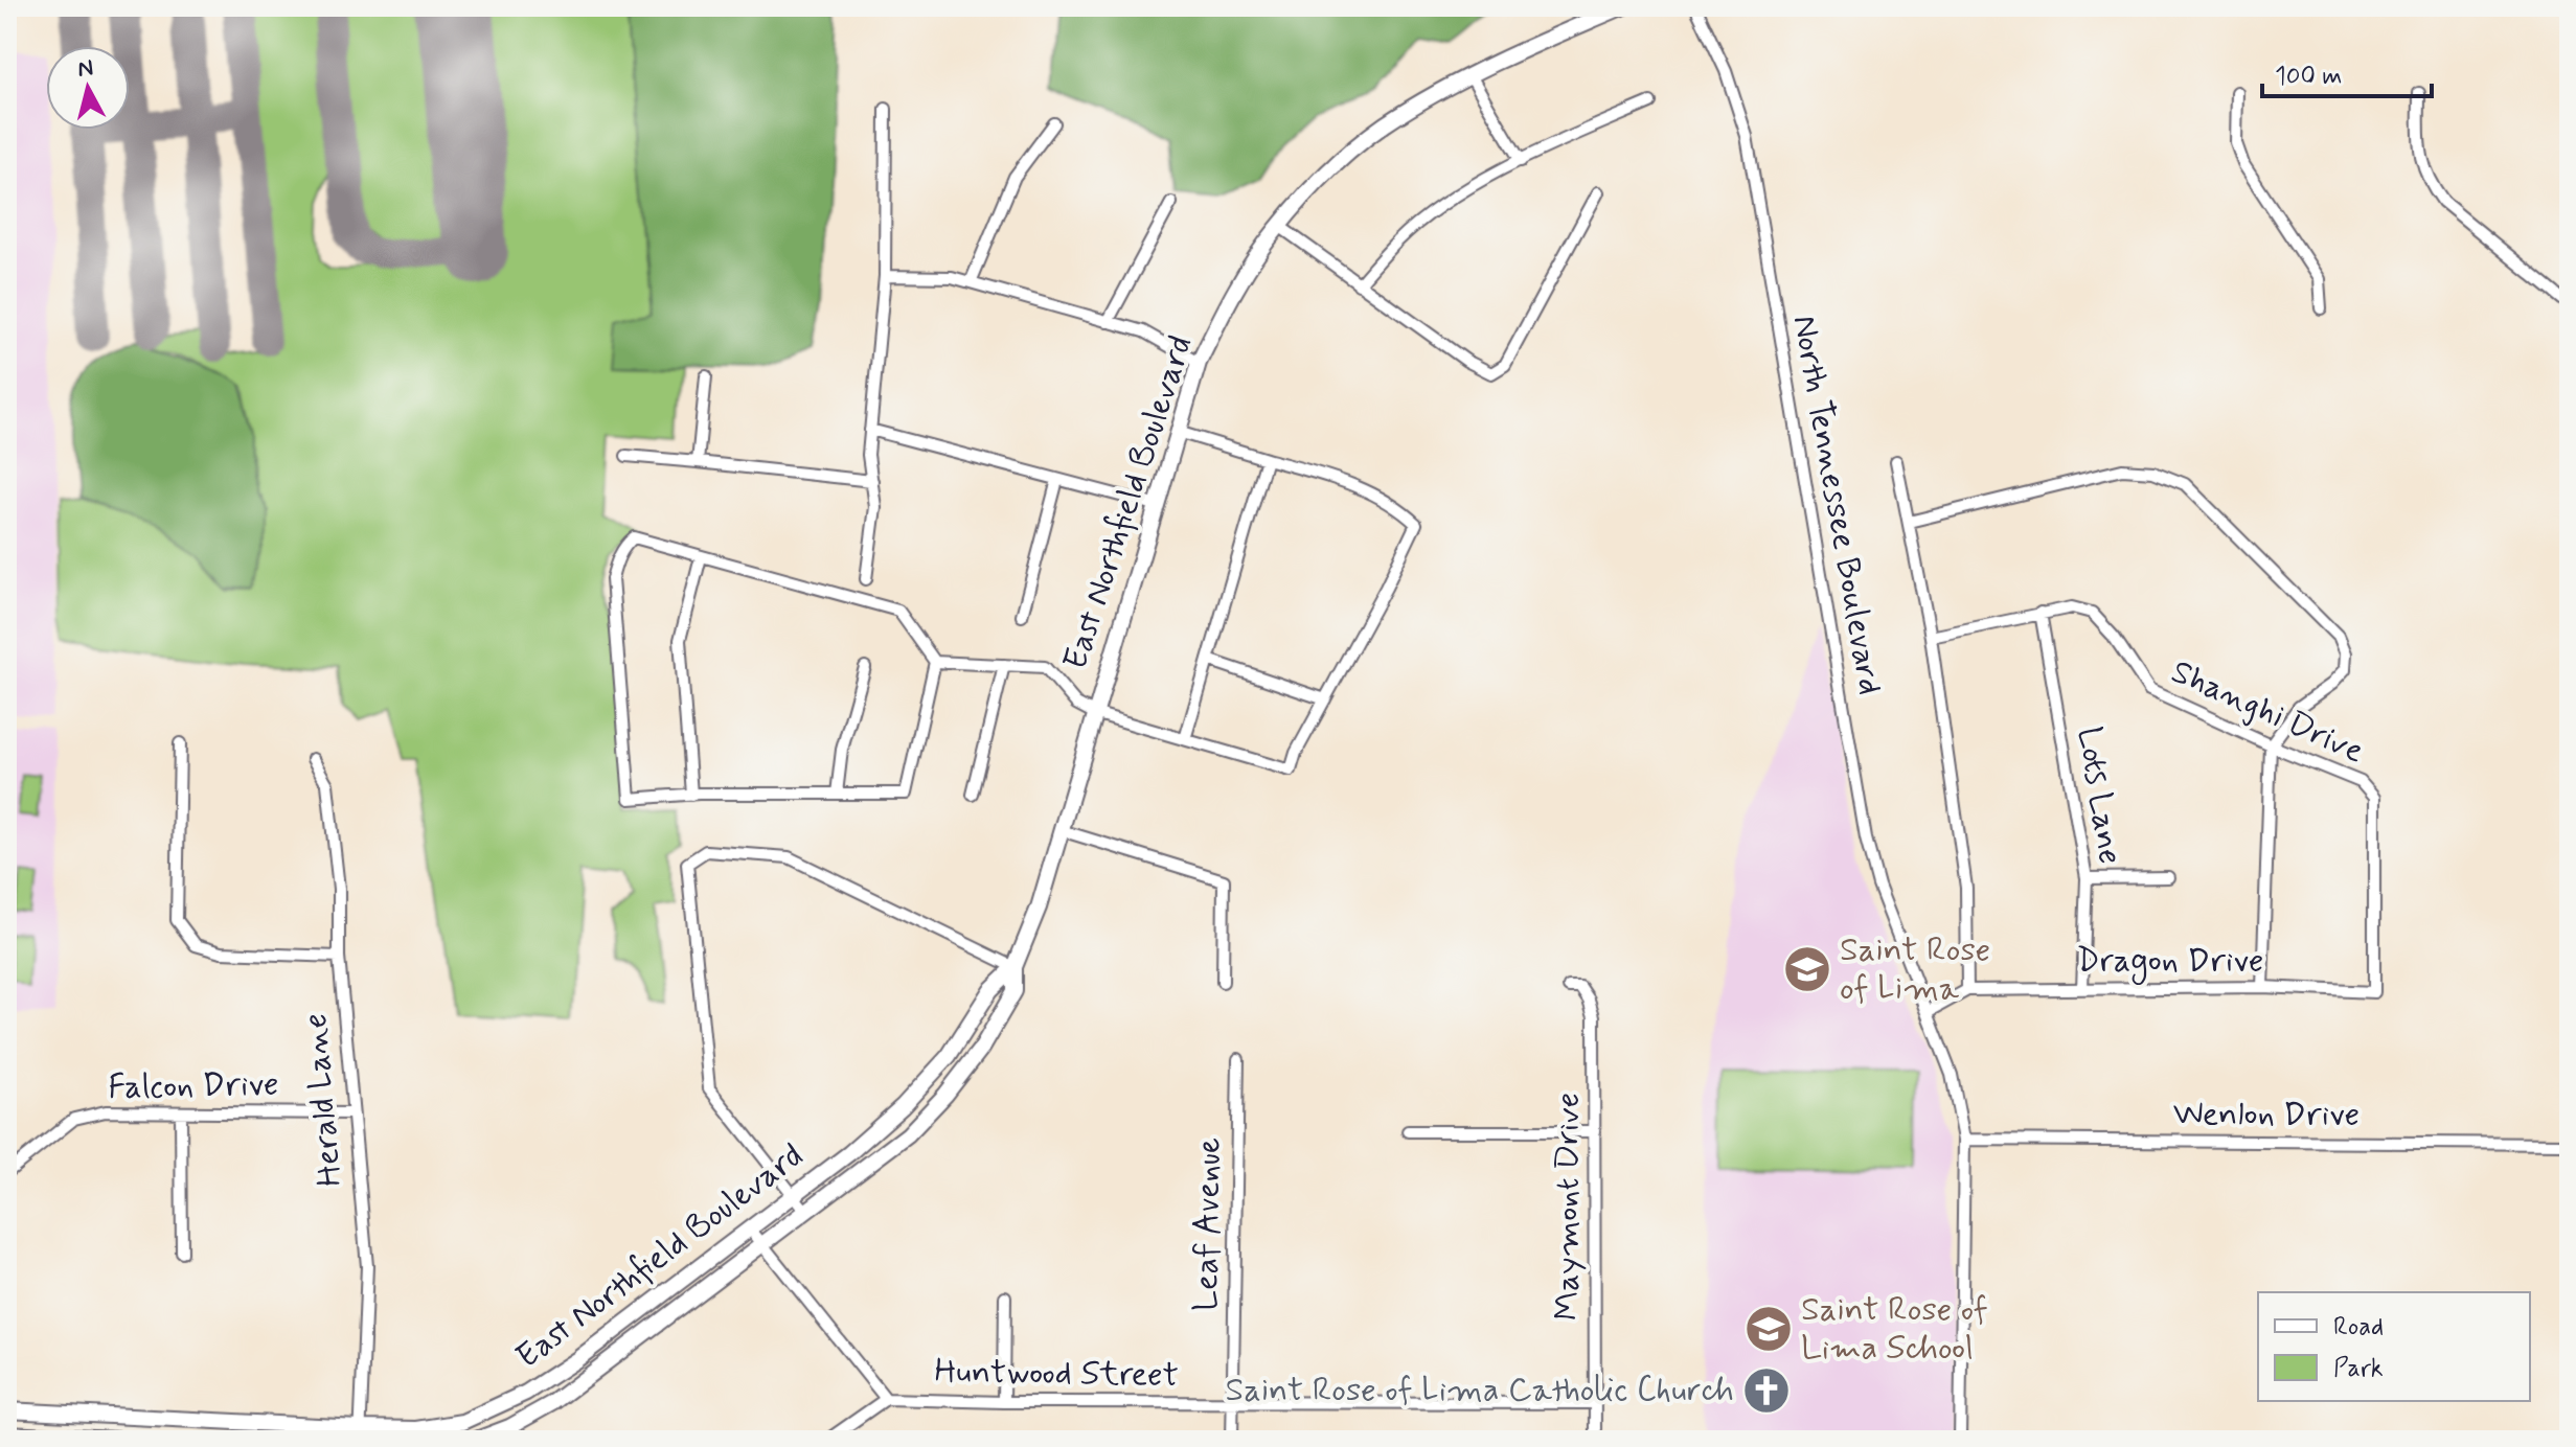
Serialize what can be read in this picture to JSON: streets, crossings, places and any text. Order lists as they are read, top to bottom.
{
  "streets": {
    "main road": ["East Northfield Boulevard"],
    "street": [
      "North Tennessee Boulevard",
      "Shanghi Drive",
      "Lots Lane",
      "Dragon Drive",
      "Falcon Drive",
      "Herald Lane",
      "Wenlon Drive",
      "Maymont Drive",
      "Leaf Avenue",
      "Huntwood Street"
    ]
  },
  "crossings": [
    ["East Northfield Boulevard", "Herald Lane"],
    ["East Northfield Boulevard", "Huntwood Street"],
    ["North Tennessee Boulevard", "Shanghi Drive"],
    ["North Tennessee Boulevard", "Dragon Drive"],
    ["North Tennessee Boulevard", "Wenlon Drive"],
    ["Shanghi Drive", "Lots Lane"],
    ["Shanghi Drive", "Dragon Drive"],
    ["Lots Lane", "Dragon Drive"],
    ["Falcon Drive", "Herald Lane"],
    ["Maymont Drive", "Huntwood Street"],
    ["Leaf Avenue", "Huntwood Street"]
  ],
  "places": {
    "school or university": ["Saint Rose of Lima", "Saint Rose of Lima School"],
    "church": ["Saint Rose of Lima Catholic Church"]
  },
  "legend": ["Road", "Park"],
  "scale_bar": "100 m",
  "north": "top"
}
